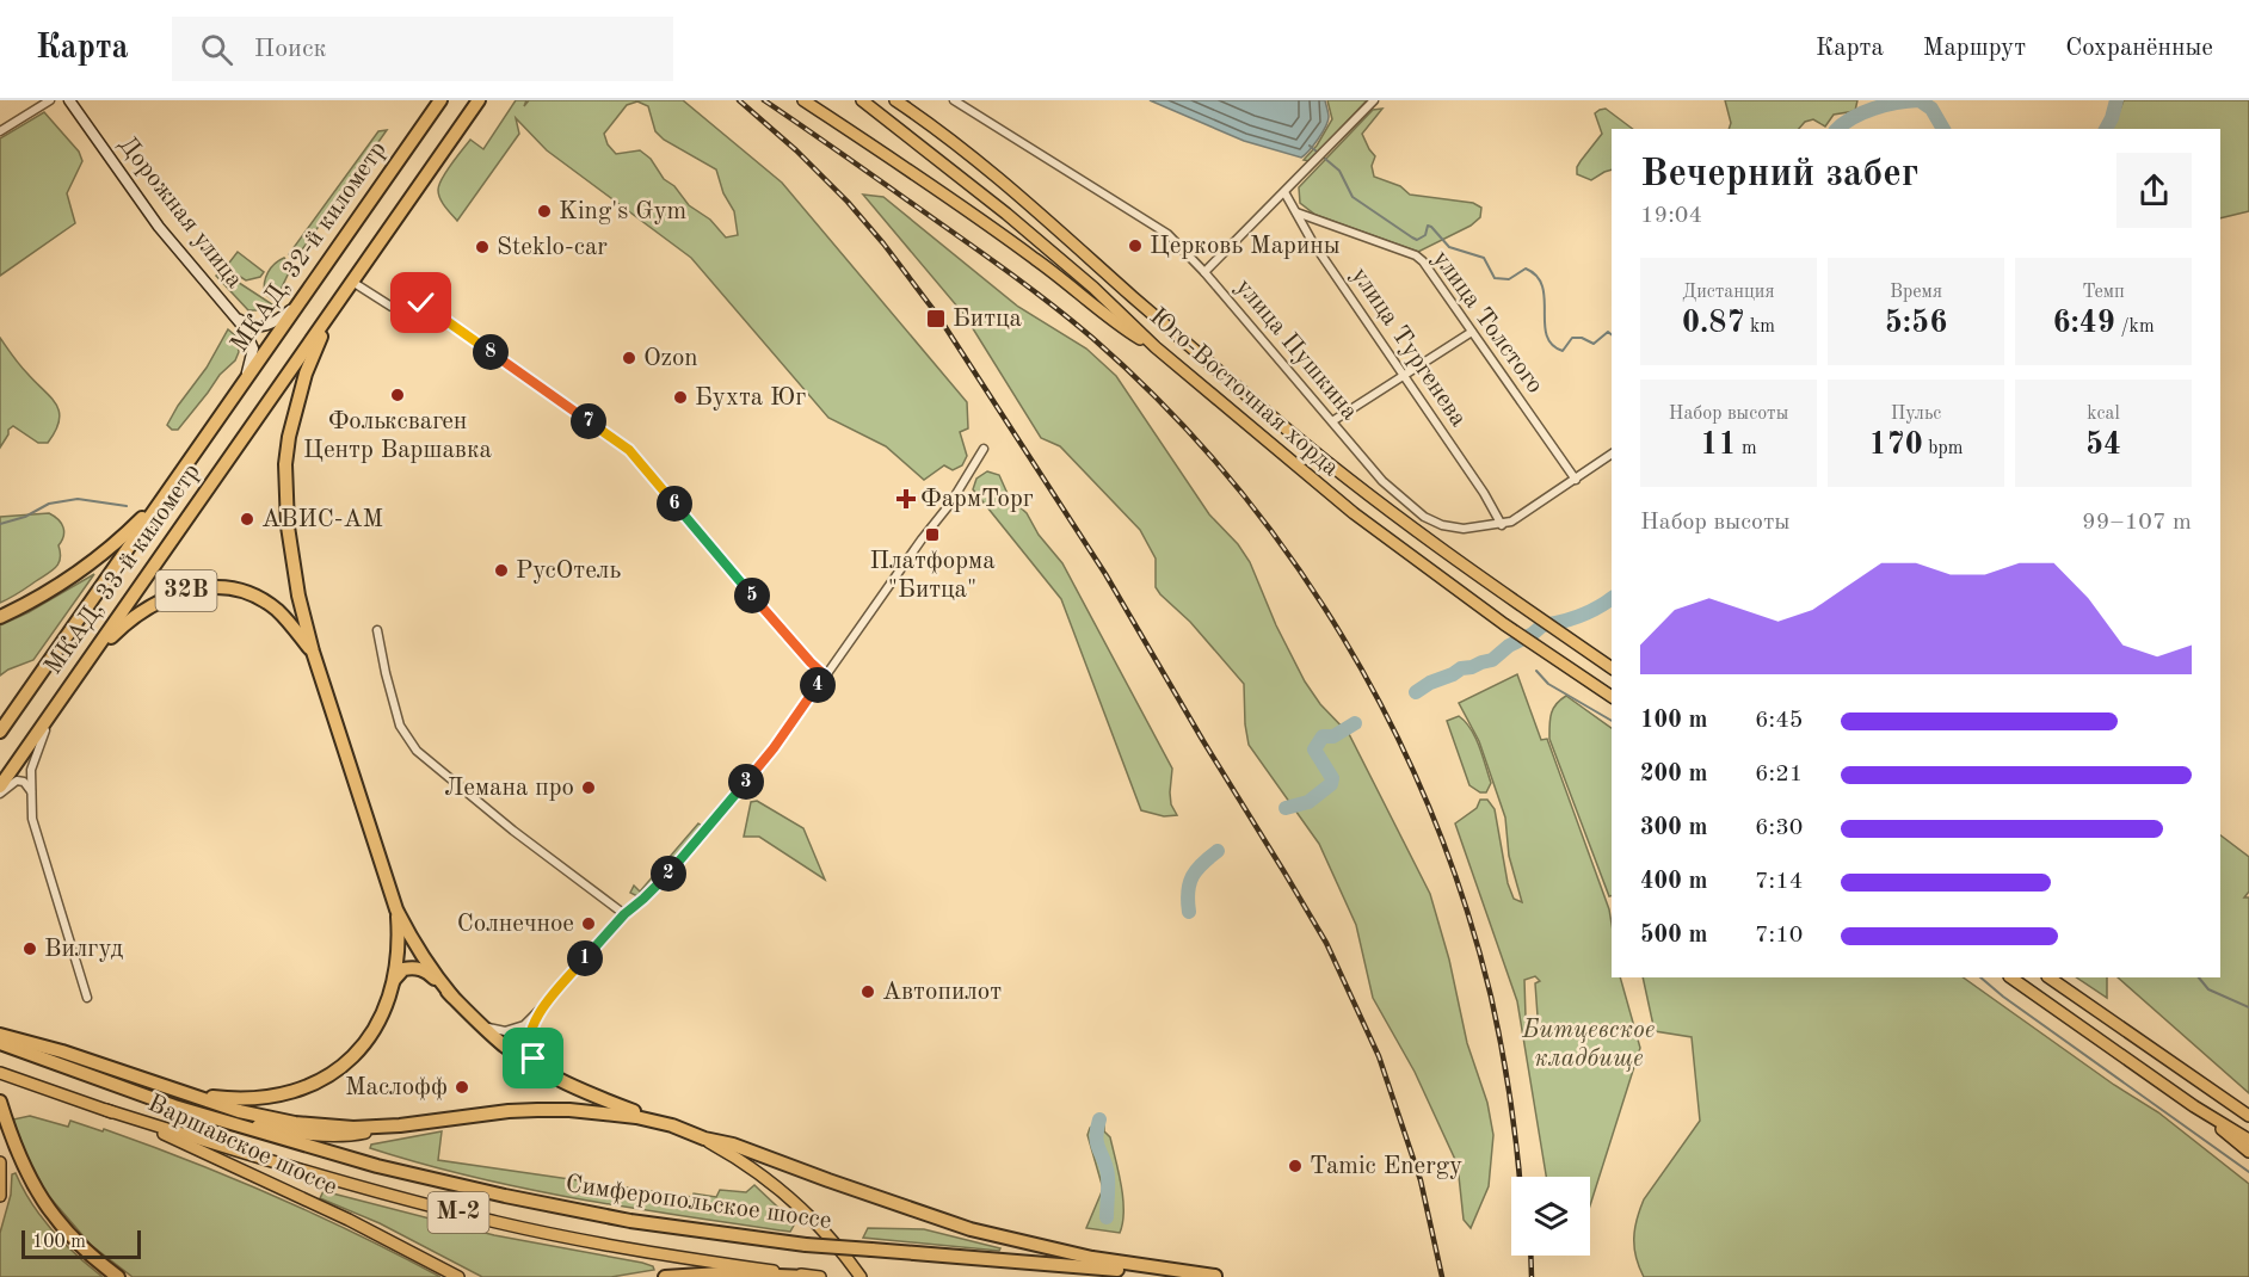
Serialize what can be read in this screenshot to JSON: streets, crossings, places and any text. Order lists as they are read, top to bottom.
{
  "streets": {
    "highway": [
      "МКАД, 32-й километр",
      "МКАД, 33-й километр",
      "32B",
      "Варшавское шоссе",
      "Симферопольское шоссе",
      "М-2"
    ],
    "main road": ["Дорожная улица", "Юго-Восточная хорда"],
    "street": ["улица Толстого", "улица Тургенева", "улица Пушкина"]
  },
  "crossings": [
    ["Дорожная улица", "МКАД, 32-й километр"],
    ["Дорожная улица", "МКАД, 33-й километр"],
    ["МКАД, 32-й километр", "МКАД, 33-й километр"],
    ["улица Толстого", "улица Тургенева"],
    ["улица Тургенева", "улица Пушкина"],
    ["МКАД, 33-й километр", "32B"],
    ["Варшавское шоссе", "Симферопольское шоссе"]
  ],
  "parks": ["Битцевское кладбище"],
  "places": {
    "other": [
      "King's Gym",
      "Церковь Марины",
      "Steklo-car",
      "Ozon",
      "Фольксваген Центр Варшавка",
      "Бухта Юг",
      "АВИС-АМ",
      "РусОтель",
      "Лемана про",
      "Солнечное",
      "Вилгуд",
      "Автопилот",
      "Маслофф",
      "Tamic Energy"
    ],
    "transit": ["Битца", "Платформа \"Битца\""],
    "health": ["ФармТорг"]
  },
  "scale_bar": "100 m",
  "page": {
    "header": "Карта",
    "search": "Поиск",
    "nav": ["Карта", "Маршрут", "Сохранённые"],
    "heading": ["Вечерний забег", "19:04"],
    "stats": [
      ["Дистанция", "0.87 km"],
      ["Время", "5:56"],
      ["Темп", "6:49 /km"],
      ["Набор высоты", "11 m"],
      ["Пульс", "170 bpm"],
      ["kcal", "54"]
    ],
    "pins": [
      "8",
      "7",
      "6",
      "5",
      "4",
      "3",
      "2",
      "1"
    ],
    "chart": ["Набор высоты", "99–107 m"],
    "list": [
      {
        "name": "100 m",
        "note": "6:45"
      },
      {
        "name": "200 m",
        "note": "6:21"
      },
      {
        "name": "300 m",
        "note": "6:30"
      },
      {
        "name": "400 m",
        "note": "7:14"
      },
      {
        "name": "500 m",
        "note": "7:10"
      }
    ],
    "scale": "100 m"
  }
}
